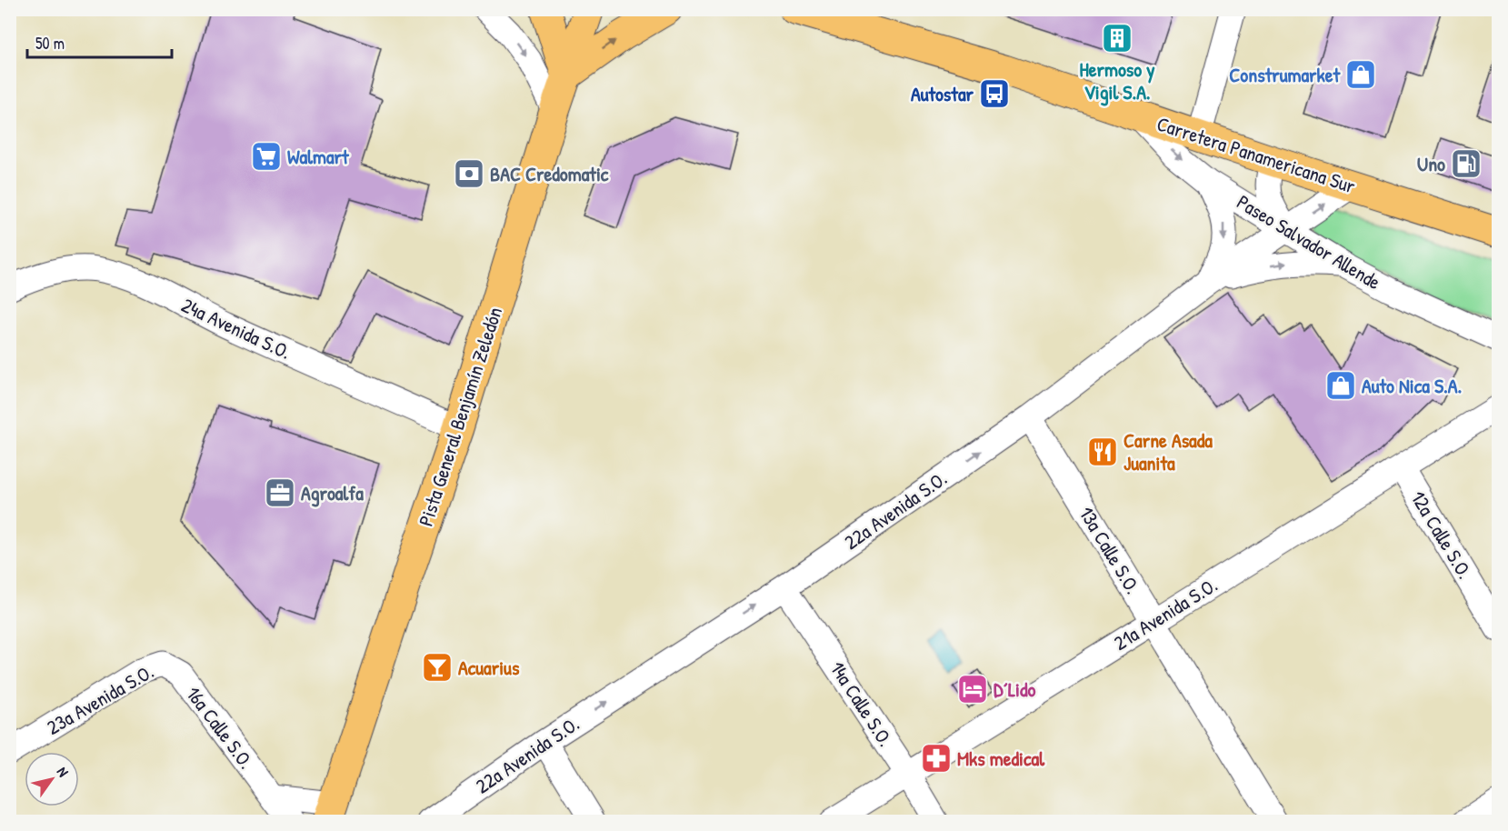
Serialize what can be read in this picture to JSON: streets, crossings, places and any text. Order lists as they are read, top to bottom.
{
  "streets": {
    "main road": ["Carretera Panamericana Sur", "Pista General Benjamín Zeledón"],
    "street": [
      "Paseo Salvador Allende",
      "24a Avenida S.O.",
      "22a Avenida S.O.",
      "12a Calle S.O.",
      "13a Calle S.O.",
      "21a Avenida S.O.",
      "23a Avenida S.O.",
      "14a Calle S.O.",
      "16a Calle S.O."
    ]
  },
  "crossings": [
    ["Carretera Panamericana Sur", "Paseo Salvador Allende"],
    ["Carretera Panamericana Sur", "22a Avenida S.O."],
    ["Paseo Salvador Allende", "22a Avenida S.O."],
    ["24a Avenida S.O.", "Pista General Benjamín Zeledón"],
    ["22a Avenida S.O.", "13a Calle S.O."],
    ["22a Avenida S.O.", "14a Calle S.O."],
    ["12a Calle S.O.", "21a Avenida S.O."],
    ["13a Calle S.O.", "21a Avenida S.O."],
    ["21a Avenida S.O.", "14a Calle S.O."],
    ["23a Avenida S.O.", "16a Calle S.O."]
  ],
  "one_way": ["22a Avenida S.O."],
  "places": {
    "building": ["Hermoso y Vigil S.A."],
    "shop": ["Construmarket", "Auto Nica S.A."],
    "bus stop": ["Autostar"],
    "supermarket": ["Walmart"],
    "fuel station": ["Uno"],
    "bank": ["BAC Credomatic"],
    "restaurant": ["Carne Asada Juanita"],
    "office": ["Agroalfa"],
    "bar": ["Acuarius"],
    "hotel": ["D´Lido"],
    "pharmacy": ["Mks medical"]
  },
  "scale_bar": "50 m",
  "north": "top right"
}
